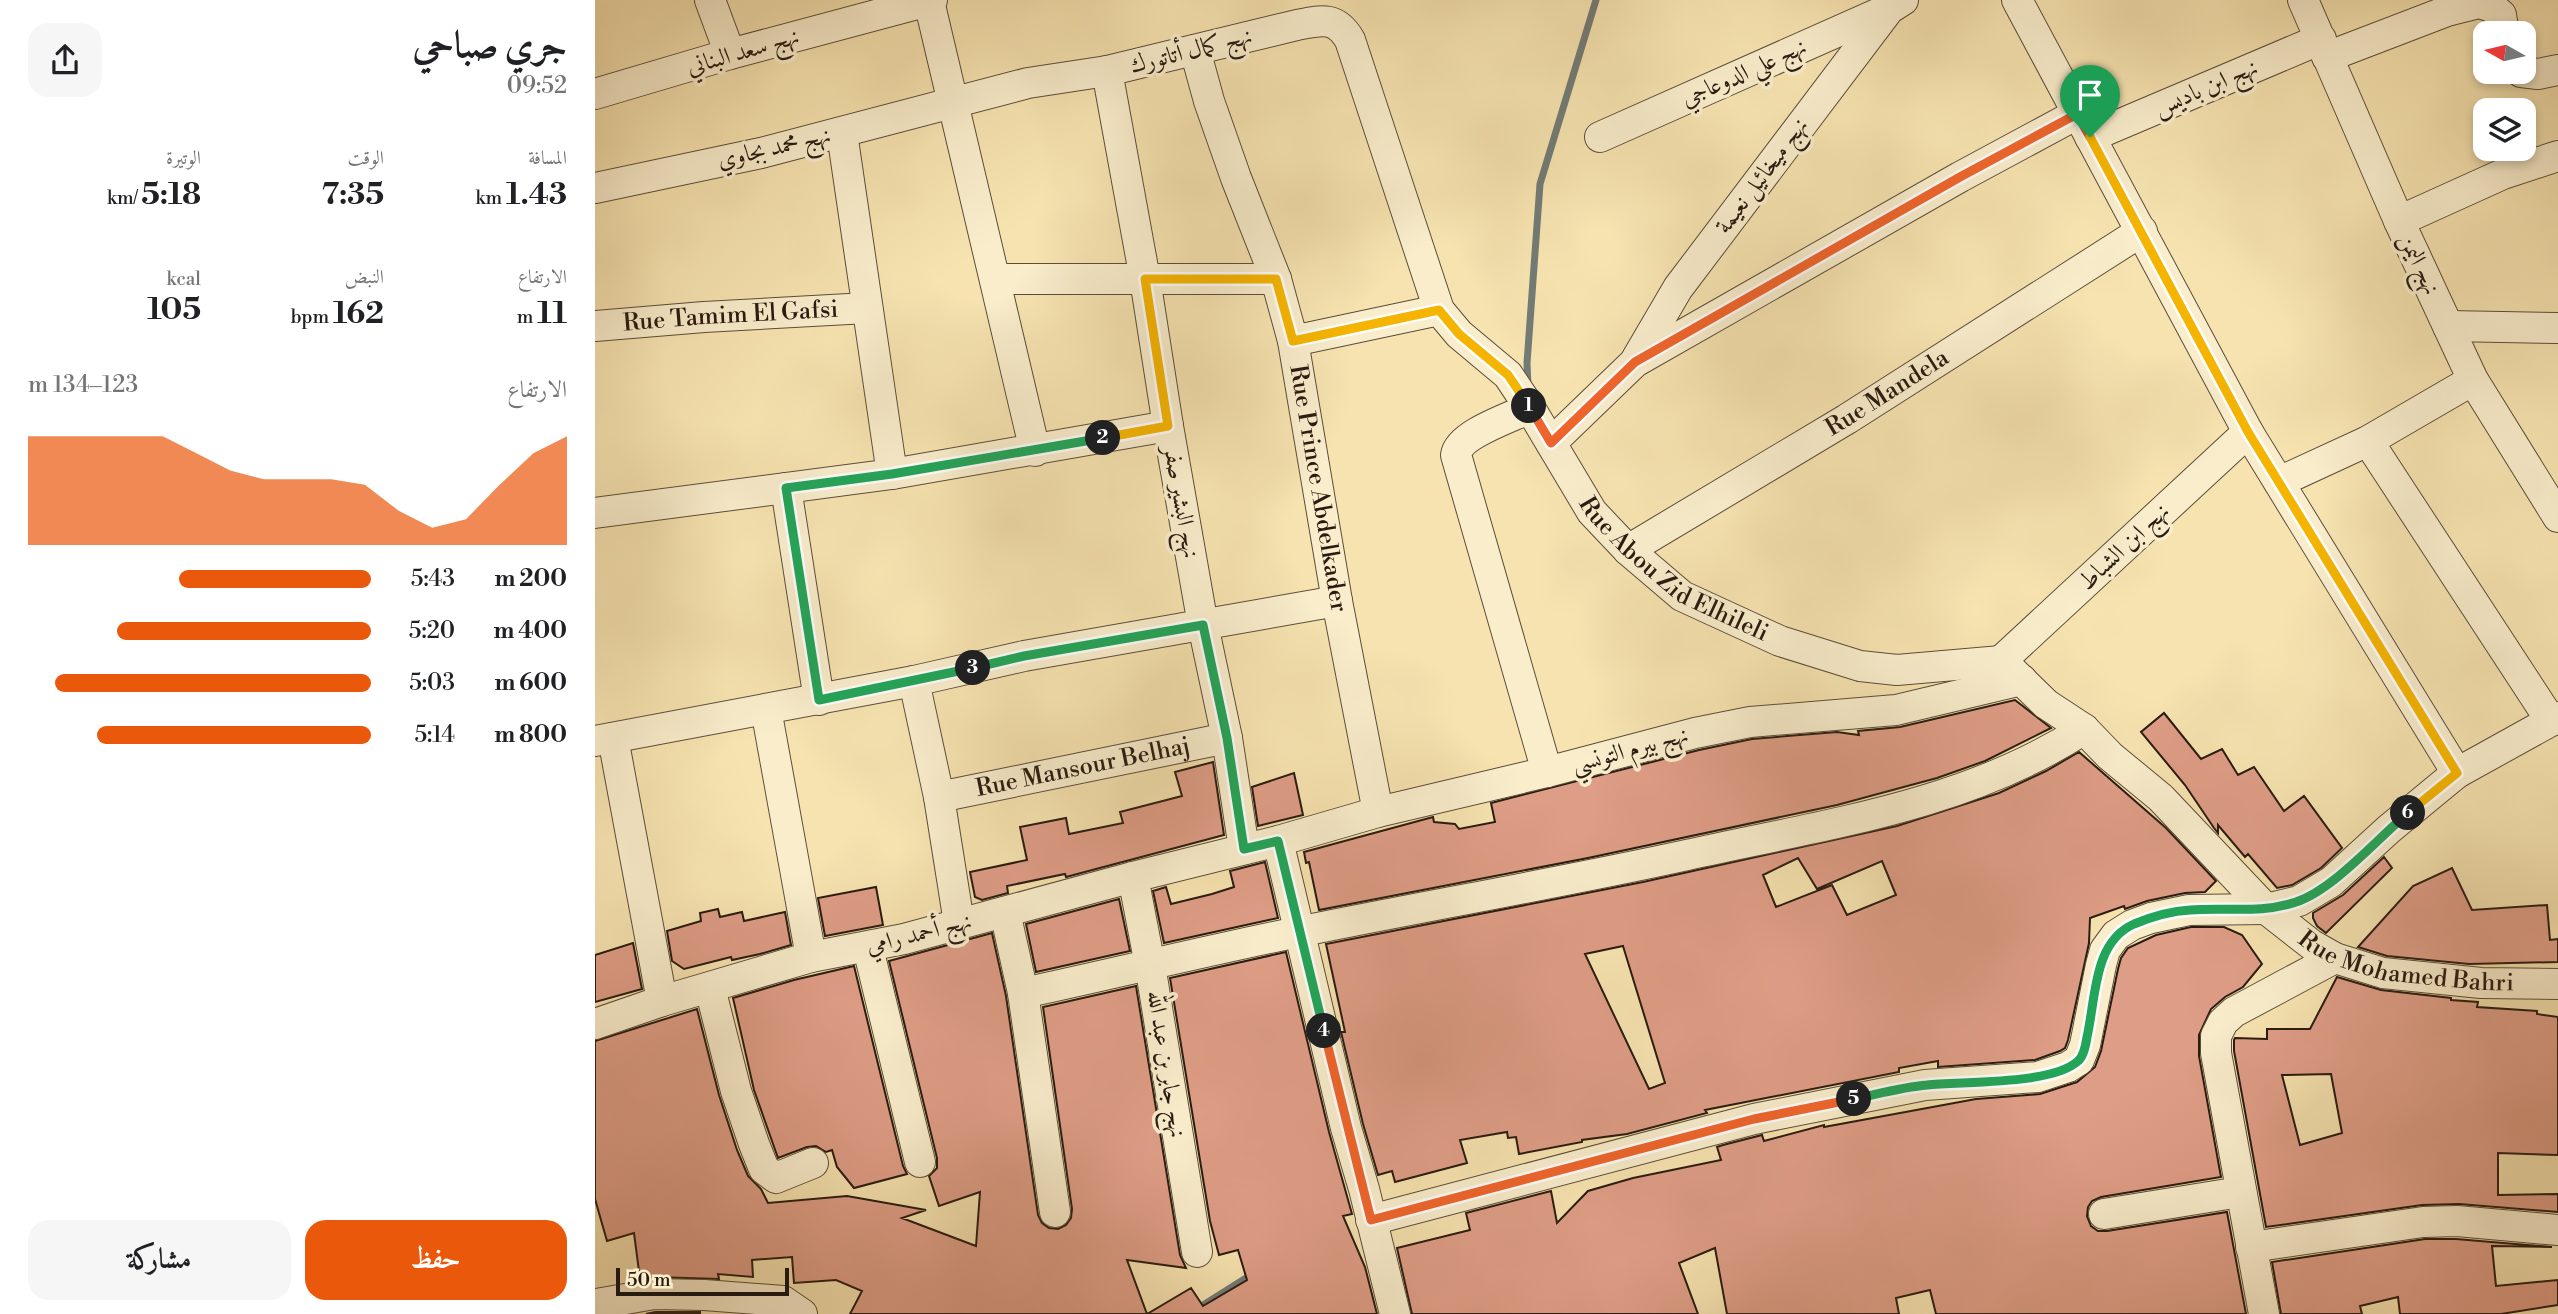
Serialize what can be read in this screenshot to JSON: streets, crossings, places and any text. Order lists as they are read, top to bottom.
{
  "streets": {
    "street": [
      "نهج كمال أتاتورك",
      "نهج سعد البناني",
      "نهج علي الدوعاجي",
      "نهج ابن باديس",
      "نهج محمد بجاوي",
      "نهج ميخائيل نعيمة",
      "نهج اليمن",
      "Rue Tamim El Gafsi",
      "Rue Mandela",
      "Rue Prince Abdelkader",
      "نهج البشير صفر",
      "نهج ابن الشباط",
      "Rue Abou Zid Elhileli",
      "نهج بيرم التونسي",
      "Rue Mansour Belhaj",
      "نهج أحمد رامي",
      "Rue Mohamed Bahri",
      "نهج جابر بن عبد الله"
    ]
  },
  "crossings": [
    ["نهج كمال أتاتورك", "نهج محمد بجاوي"],
    ["نهج كمال أتاتورك", "Rue Prince Abdelkader"],
    ["نهج كمال أتاتورك", "نهج البشير صفر"],
    ["نهج كمال أتاتورك", "Rue Abou Zid Elhileli"],
    ["نهج علي الدوعاجي", "نهج ميخائيل نعيمة"],
    ["نهج ابن باديس", "نهج ميخائيل نعيمة"],
    ["نهج ابن باديس", "نهج اليمن"],
    ["Rue Mandela", "Rue Abou Zid Elhileli"],
    ["Rue Prince Abdelkader", "نهج بيرم التونسي"],
    ["نهج البشير صفر", "نهج بيرم التونسي"],
    ["نهج البشير صفر", "Rue Mansour Belhaj"],
    ["نهج البشير صفر", "نهج أحمد رامي"],
    ["نهج ابن الشباط", "Rue Abou Zid Elhileli"],
    ["نهج ابن الشباط", "نهج بيرم التونسي"],
    ["نهج ابن الشباط", "Rue Mohamed Bahri"],
    ["Rue Abou Zid Elhileli", "نهج بيرم التونسي"],
    ["Rue Abou Zid Elhileli", "Rue Mohamed Bahri"],
    ["نهج بيرم التونسي", "نهج أحمد رامي"],
    ["نهج بيرم التونسي", "Rue Mohamed Bahri"],
    ["نهج أحمد رامي", "نهج جابر بن عبد الله"]
  ],
  "scale_bar": "50 m",
  "north": "left",
  "page": {
    "heading": ["جري صباحي", "09:52"],
    "stats": [
      ["المسافة", "1.43 km"],
      ["الوقت", "7:35"],
      ["الوتيرة", "5:18 /km"],
      ["الارتفاع", "11 m"],
      ["النبض", "162 bpm"],
      ["kcal", "105"]
    ],
    "chart": ["الارتفاع", "123–134 m"],
    "pins": [
      "1",
      "2",
      "3",
      "6",
      "4",
      "5"
    ],
    "list": [
      {
        "name": "200 m",
        "note": "5:43"
      },
      {
        "name": "400 m",
        "note": "5:20"
      },
      {
        "name": "600 m",
        "note": "5:03"
      },
      {
        "name": "800 m",
        "note": "5:14"
      }
    ],
    "buttons": ["حفظ", "مشاركة"],
    "scale": "50 m"
  }
}
